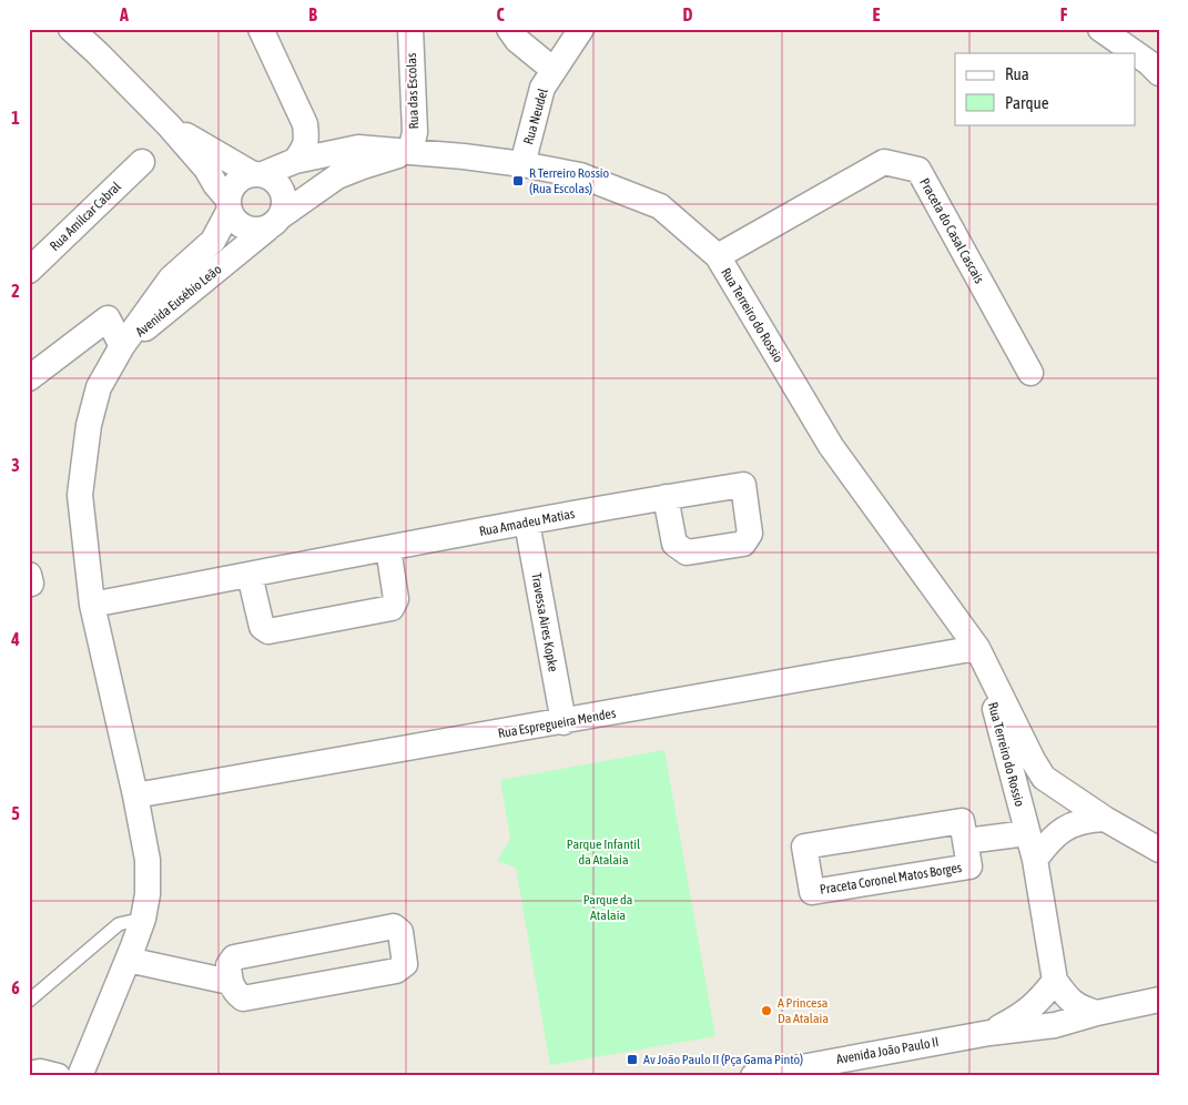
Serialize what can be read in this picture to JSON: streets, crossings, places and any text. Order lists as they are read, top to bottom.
{
  "streets": {
    "street": [
      "Rua das Escolas",
      "Rua Neudel",
      "Rua Amílcar Cabral",
      "Praceta do Casal Cascais",
      "Avenida Eusébio Leão",
      "Rua Terreiro do Rossio",
      "Rua Amadeu Matias",
      "Travessa Aires Kopke",
      "Rua Espregueira Mendes",
      "Praceta Coronel Matos Borges",
      "Avenida João Paulo II"
    ]
  },
  "crossings": [
    ["Rua das Escolas", "Avenida Eusébio Leão"],
    ["Rua das Escolas", "Rua Terreiro do Rossio"],
    ["Rua Neudel", "Rua Terreiro do Rossio"],
    ["Praceta do Casal Cascais", "Rua Terreiro do Rossio"],
    ["Avenida Eusébio Leão", "Rua Terreiro do Rossio"],
    ["Rua Terreiro do Rossio", "Rua Espregueira Mendes"],
    ["Rua Terreiro do Rossio", "Praceta Coronel Matos Borges"],
    ["Rua Terreiro do Rossio", "Avenida João Paulo II"],
    ["Rua Amadeu Matias", "Travessa Aires Kopke"],
    ["Travessa Aires Kopke", "Rua Espregueira Mendes"]
  ],
  "parks": ["Parque Infantil da Atalaia", "Parque da Atalaia"],
  "places": {
    "transit": ["R Terreiro Rossio (Rua Escolas)", "Av João Paulo II (Pça Gama Pinto)"],
    "other": ["A Princesa Da Atalaia"]
  },
  "legend": ["Rua", "Parque"],
  "grid": {
    "columns": [
      "A",
      "B",
      "C",
      "D",
      "E",
      "F"
    ],
    "rows": [
      "1",
      "2",
      "3",
      "4",
      "5",
      "6"
    ]
  }
}
